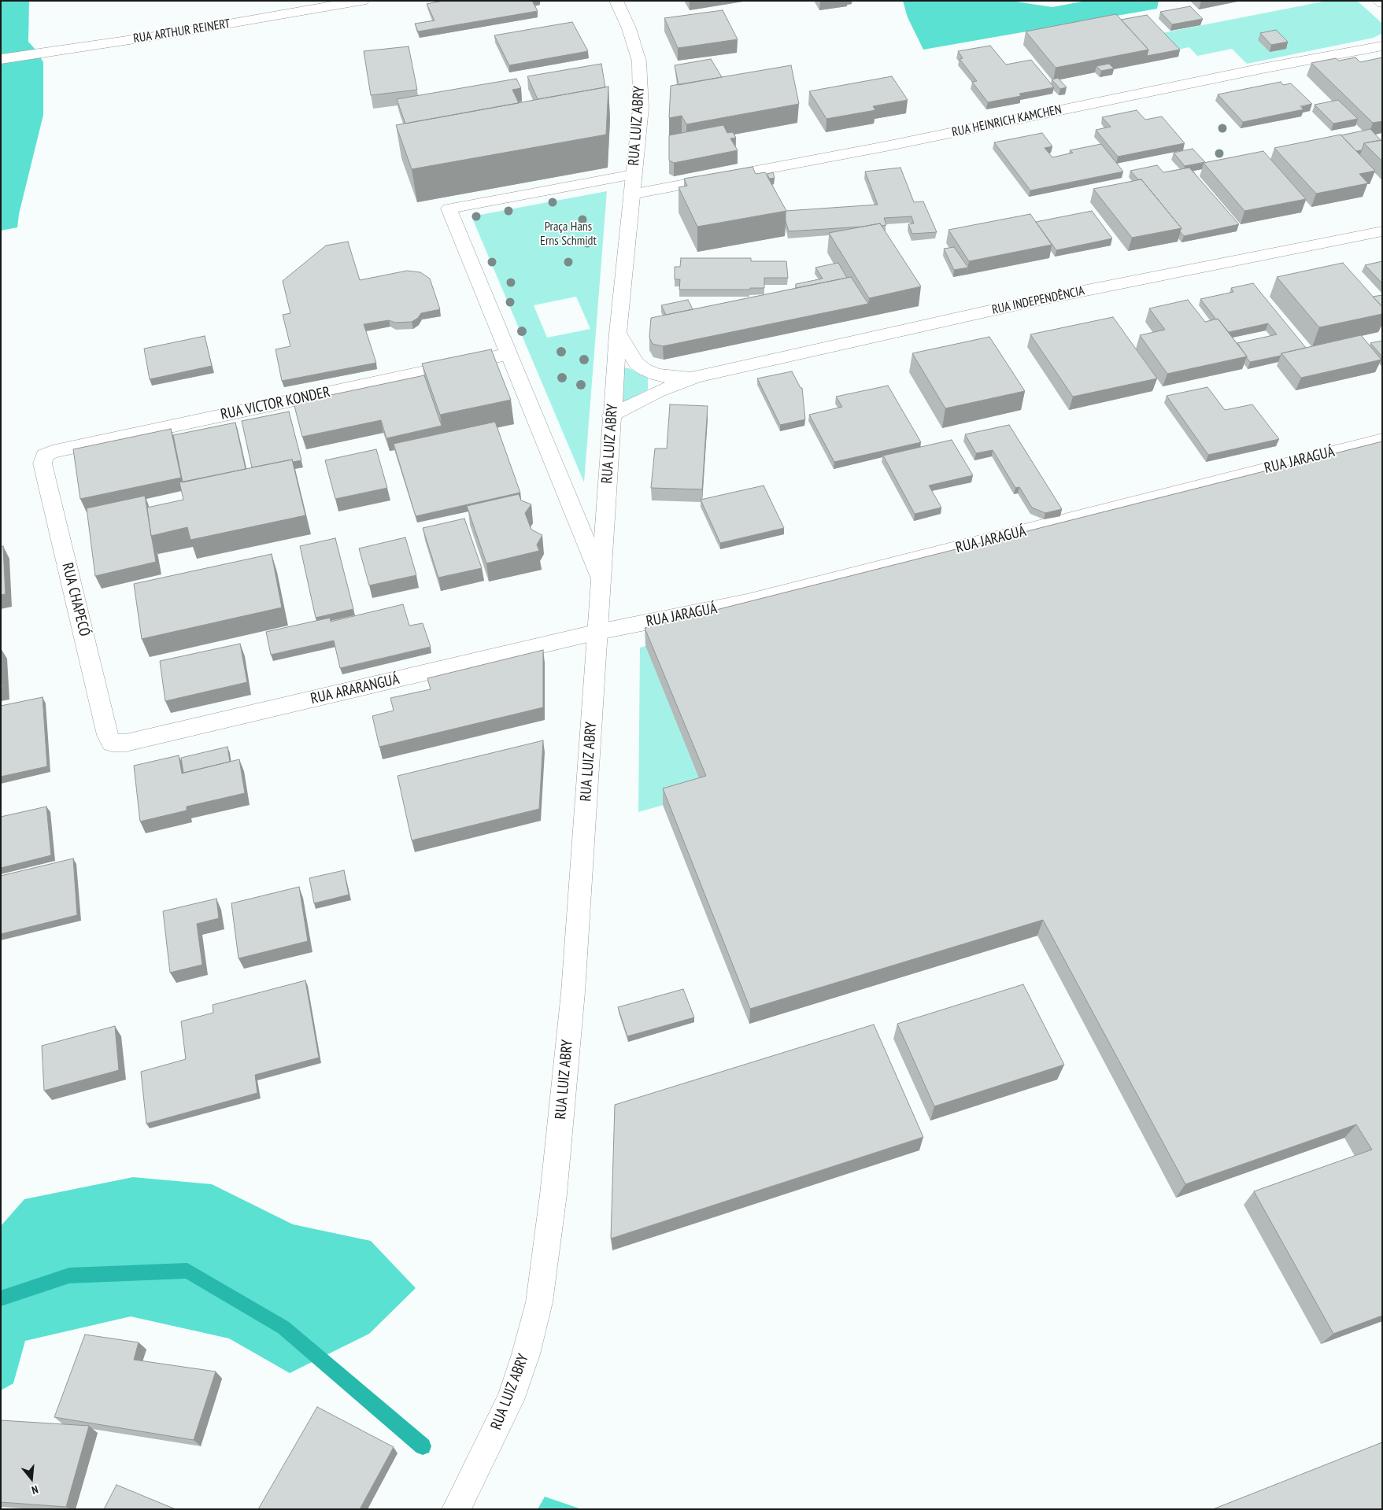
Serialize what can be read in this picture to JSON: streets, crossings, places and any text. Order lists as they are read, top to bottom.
{
  "streets": {
    "street": [
      "RUA ARTHUR REINERT",
      "RUA HEINRICH KAMCHEN",
      "RUA LUIZ ABRY",
      "RUA INDEPENDÊNCIA",
      "RUA VICTOR KONDER",
      "RUA JARAGUÁ",
      "RUA CHAPECÓ",
      "RUA ARARANGUÁ"
    ]
  },
  "crossings": [
    ["RUA HEINRICH KAMCHEN", "RUA LUIZ ABRY"],
    ["RUA LUIZ ABRY", "RUA INDEPENDÊNCIA"],
    ["RUA LUIZ ABRY", "RUA JARAGUÁ"],
    ["RUA LUIZ ABRY", "RUA ARARANGUÁ"],
    ["RUA VICTOR KONDER", "RUA CHAPECÓ"],
    ["RUA JARAGUÁ", "RUA ARARANGUÁ"],
    ["RUA CHAPECÓ", "RUA ARARANGUÁ"]
  ],
  "parks": ["Praça Hans Erns Schmidt"],
  "north": "bottom"
}
